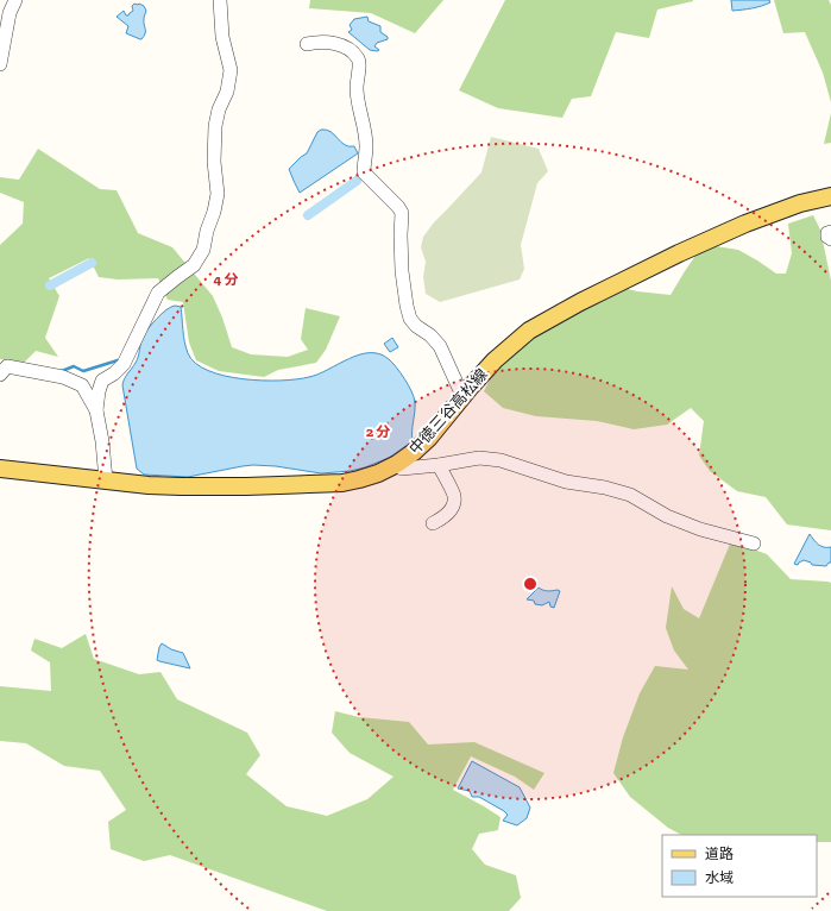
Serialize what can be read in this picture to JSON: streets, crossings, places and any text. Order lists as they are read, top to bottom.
{
  "streets": {
    "main road": ["中徳三谷高松線"]
  },
  "legend": ["道路", "水域"],
  "rings": ["4 分", "2 分"]
}
